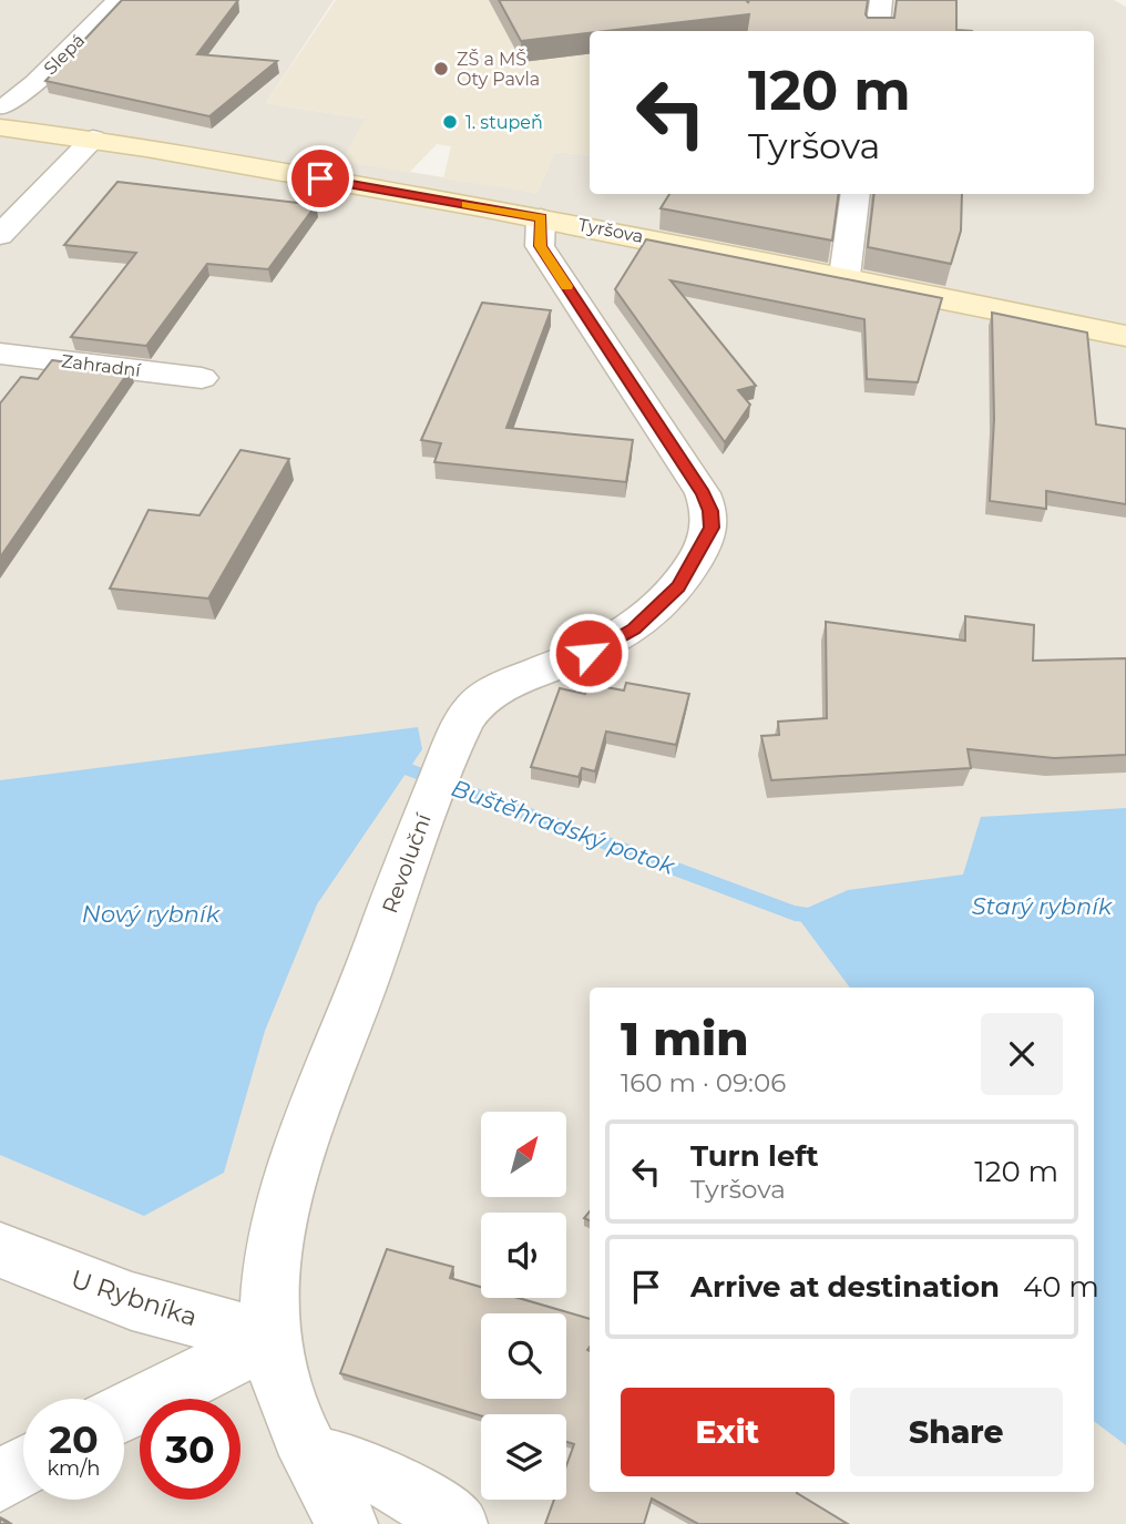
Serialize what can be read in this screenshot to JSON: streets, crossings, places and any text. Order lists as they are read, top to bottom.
{
  "streets": {
    "street": [
      "Slepá",
      "Tyršova",
      "Zahradní",
      "Revoluční",
      "U Rybníka"
    ]
  },
  "crossings": [
    ["Slepá", "Tyršova"],
    ["Tyršova", "Revoluční"],
    ["Revoluční", "U Rybníka"]
  ],
  "water": ["Buštěhradský potok", "Starý rybník", "Nový rybník"],
  "places": ["ZŠ a MŠ Oty Pavla", "1. stupeň"],
  "north": "top right",
  "page": {
    "turn": ["120 m", "Tyršova"],
    "heading": ["1 min", "160 m · 09:06"],
    "list": [
      {
        "name": "Turn left",
        "note": "Tyršova",
        "value": "120 m"
      },
      {
        "name": "Arrive at destination",
        "value": "40 m"
      }
    ],
    "buttons": ["Exit", "Share"],
    "speed": "20 km/h",
    "limit": "30"
  }
}
